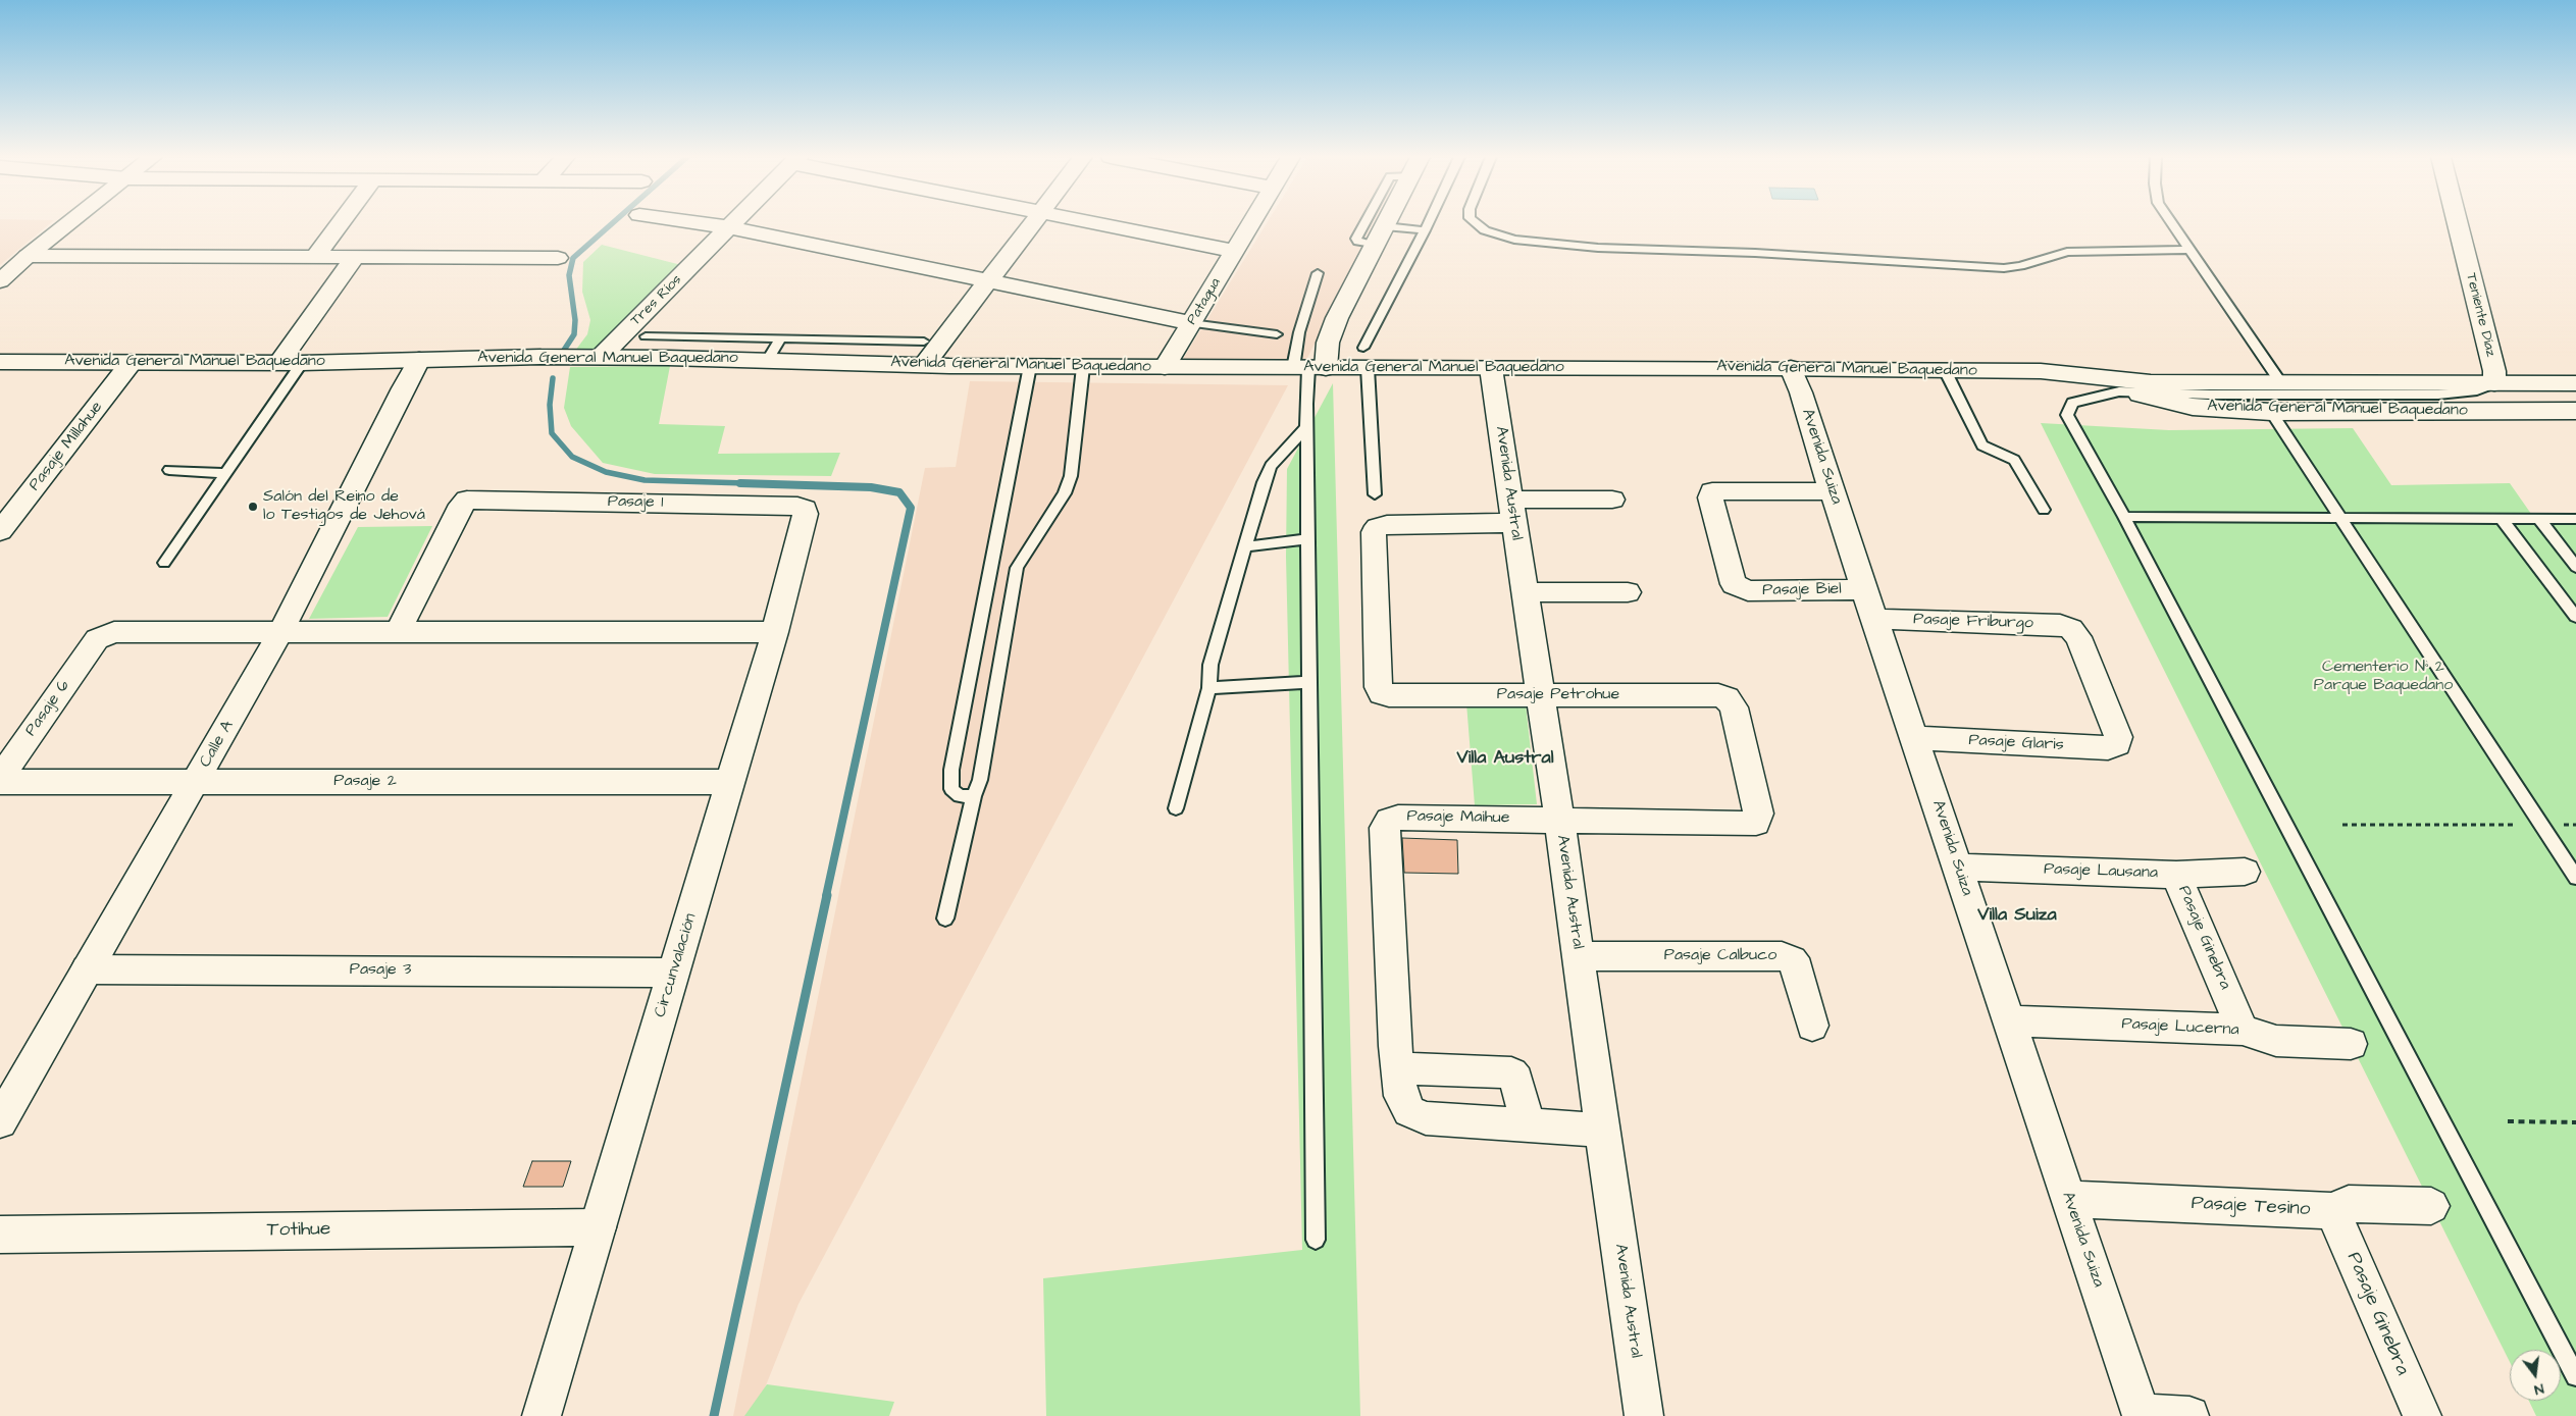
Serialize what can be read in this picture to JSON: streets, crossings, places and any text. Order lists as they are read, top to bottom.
{
  "streets": {
    "street": [
      "Tres Ríos",
      "Patagua",
      "Teniente Díaz",
      "Avenida General Manuel Baquedano",
      "Pasaje Millahue",
      "Avenida Suiza",
      "Avenida Austral",
      "Pasaje 1",
      "Pasaje Biel",
      "Pasaje Friburgo",
      "Pasaje Petrohue",
      "Pasaje 6",
      "Pasaje Glaris",
      "Calle A",
      "Pasaje 2",
      "Pasaje Maihue",
      "Pasaje Lausana",
      "Pasaje Ginebra",
      "Pasaje Calbuco",
      "Circunvalación",
      "Pasaje 3",
      "Pasaje Lucerna",
      "Pasaje Tesino",
      "Totihue"
    ]
  },
  "crossings": [
    ["Tres Ríos", "Avenida General Manuel Baquedano"],
    ["Patagua", "Avenida General Manuel Baquedano"],
    ["Teniente Díaz", "Avenida General Manuel Baquedano"],
    ["Avenida General Manuel Baquedano", "Pasaje Millahue"],
    ["Avenida General Manuel Baquedano", "Avenida Suiza"],
    ["Avenida General Manuel Baquedano", "Avenida Austral"],
    ["Avenida General Manuel Baquedano", "Calle A"],
    ["Avenida Suiza", "Pasaje Biel"],
    ["Avenida Suiza", "Pasaje Friburgo"],
    ["Avenida Suiza", "Pasaje Glaris"],
    ["Avenida Suiza", "Pasaje Lausana"],
    ["Avenida Suiza", "Pasaje Lucerna"],
    ["Avenida Suiza", "Pasaje Tesino"],
    ["Avenida Austral", "Pasaje Petrohue"],
    ["Avenida Austral", "Pasaje Maihue"],
    ["Avenida Austral", "Pasaje Calbuco"],
    ["Pasaje 1", "Circunvalación"],
    ["Pasaje Friburgo", "Pasaje Glaris"],
    ["Pasaje Petrohue", "Pasaje Maihue"],
    ["Pasaje 6", "Calle A"],
    ["Calle A", "Pasaje 2"],
    ["Calle A", "Pasaje 3"],
    ["Pasaje 2", "Circunvalación"],
    ["Pasaje Lausana", "Pasaje Ginebra"],
    ["Pasaje Ginebra", "Pasaje Lucerna"],
    ["Pasaje Ginebra", "Pasaje Tesino"],
    ["Circunvalación", "Pasaje 3"],
    ["Circunvalación", "Totihue"]
  ],
  "districts": ["Villa Austral", "Villa Suiza"],
  "parks": ["Cementerio N° 2 Parque Baquedano"],
  "places": ["Salón del Reino de lo Testigos de Jehová"],
  "north": "bottom"
}
